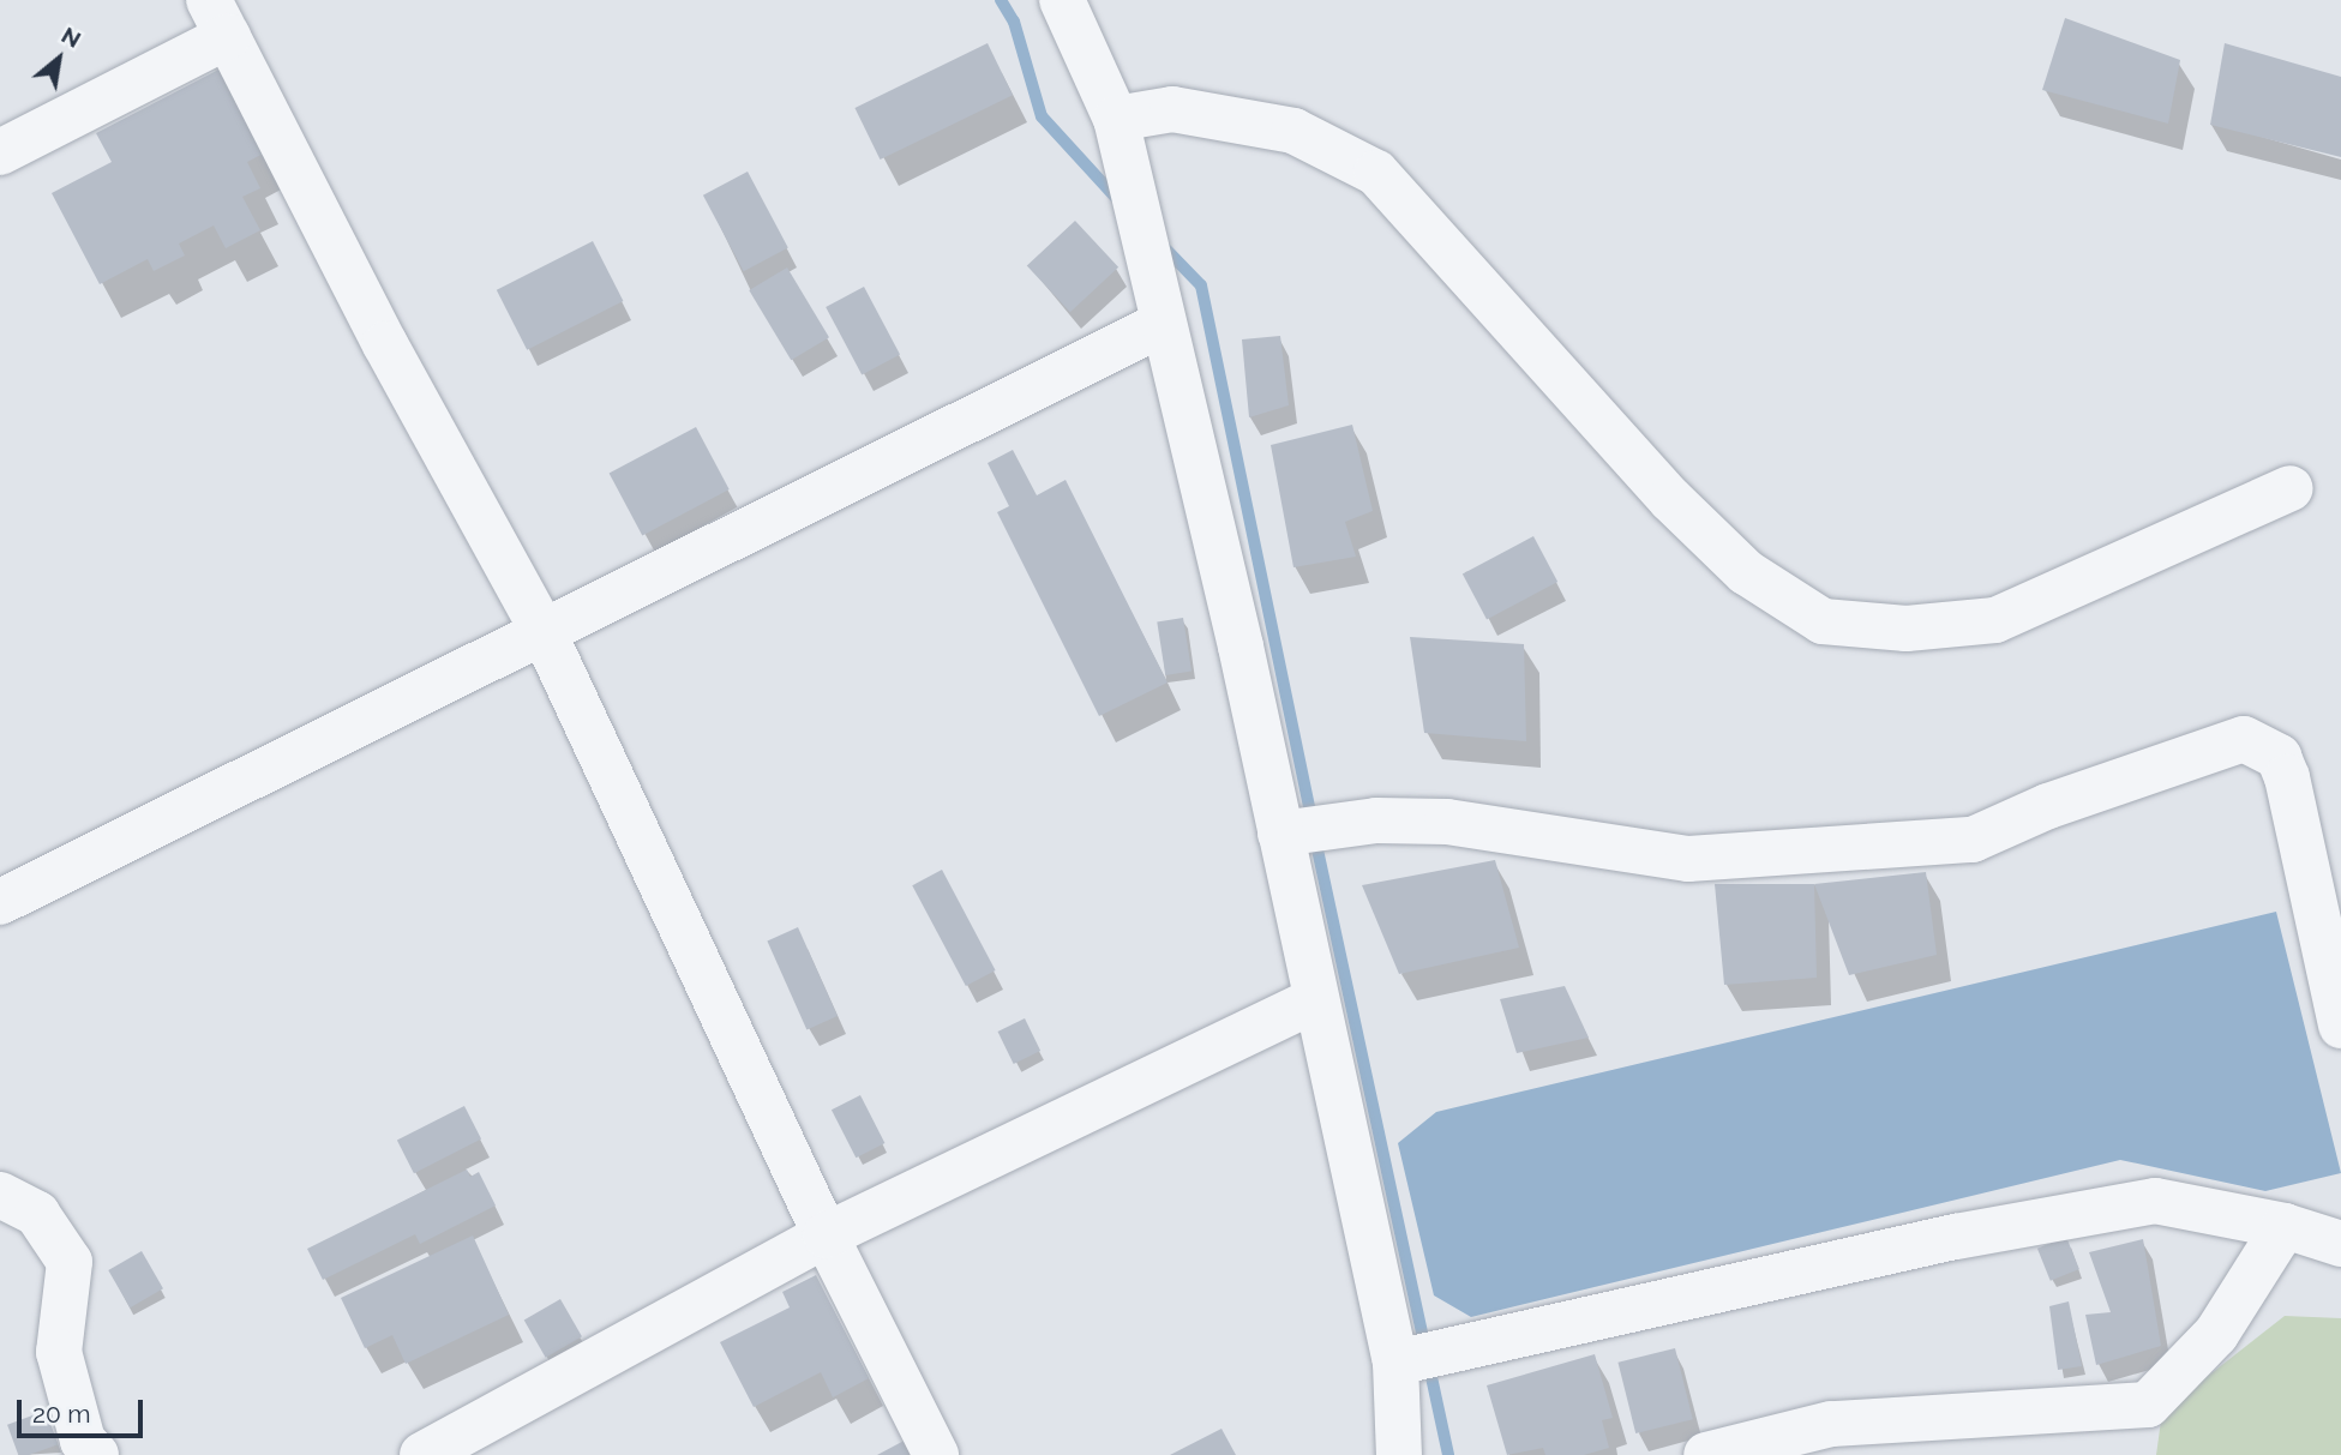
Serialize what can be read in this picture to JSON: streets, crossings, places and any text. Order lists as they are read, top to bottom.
{
  "scale_bar": "20 m",
  "north": "top right"
}
